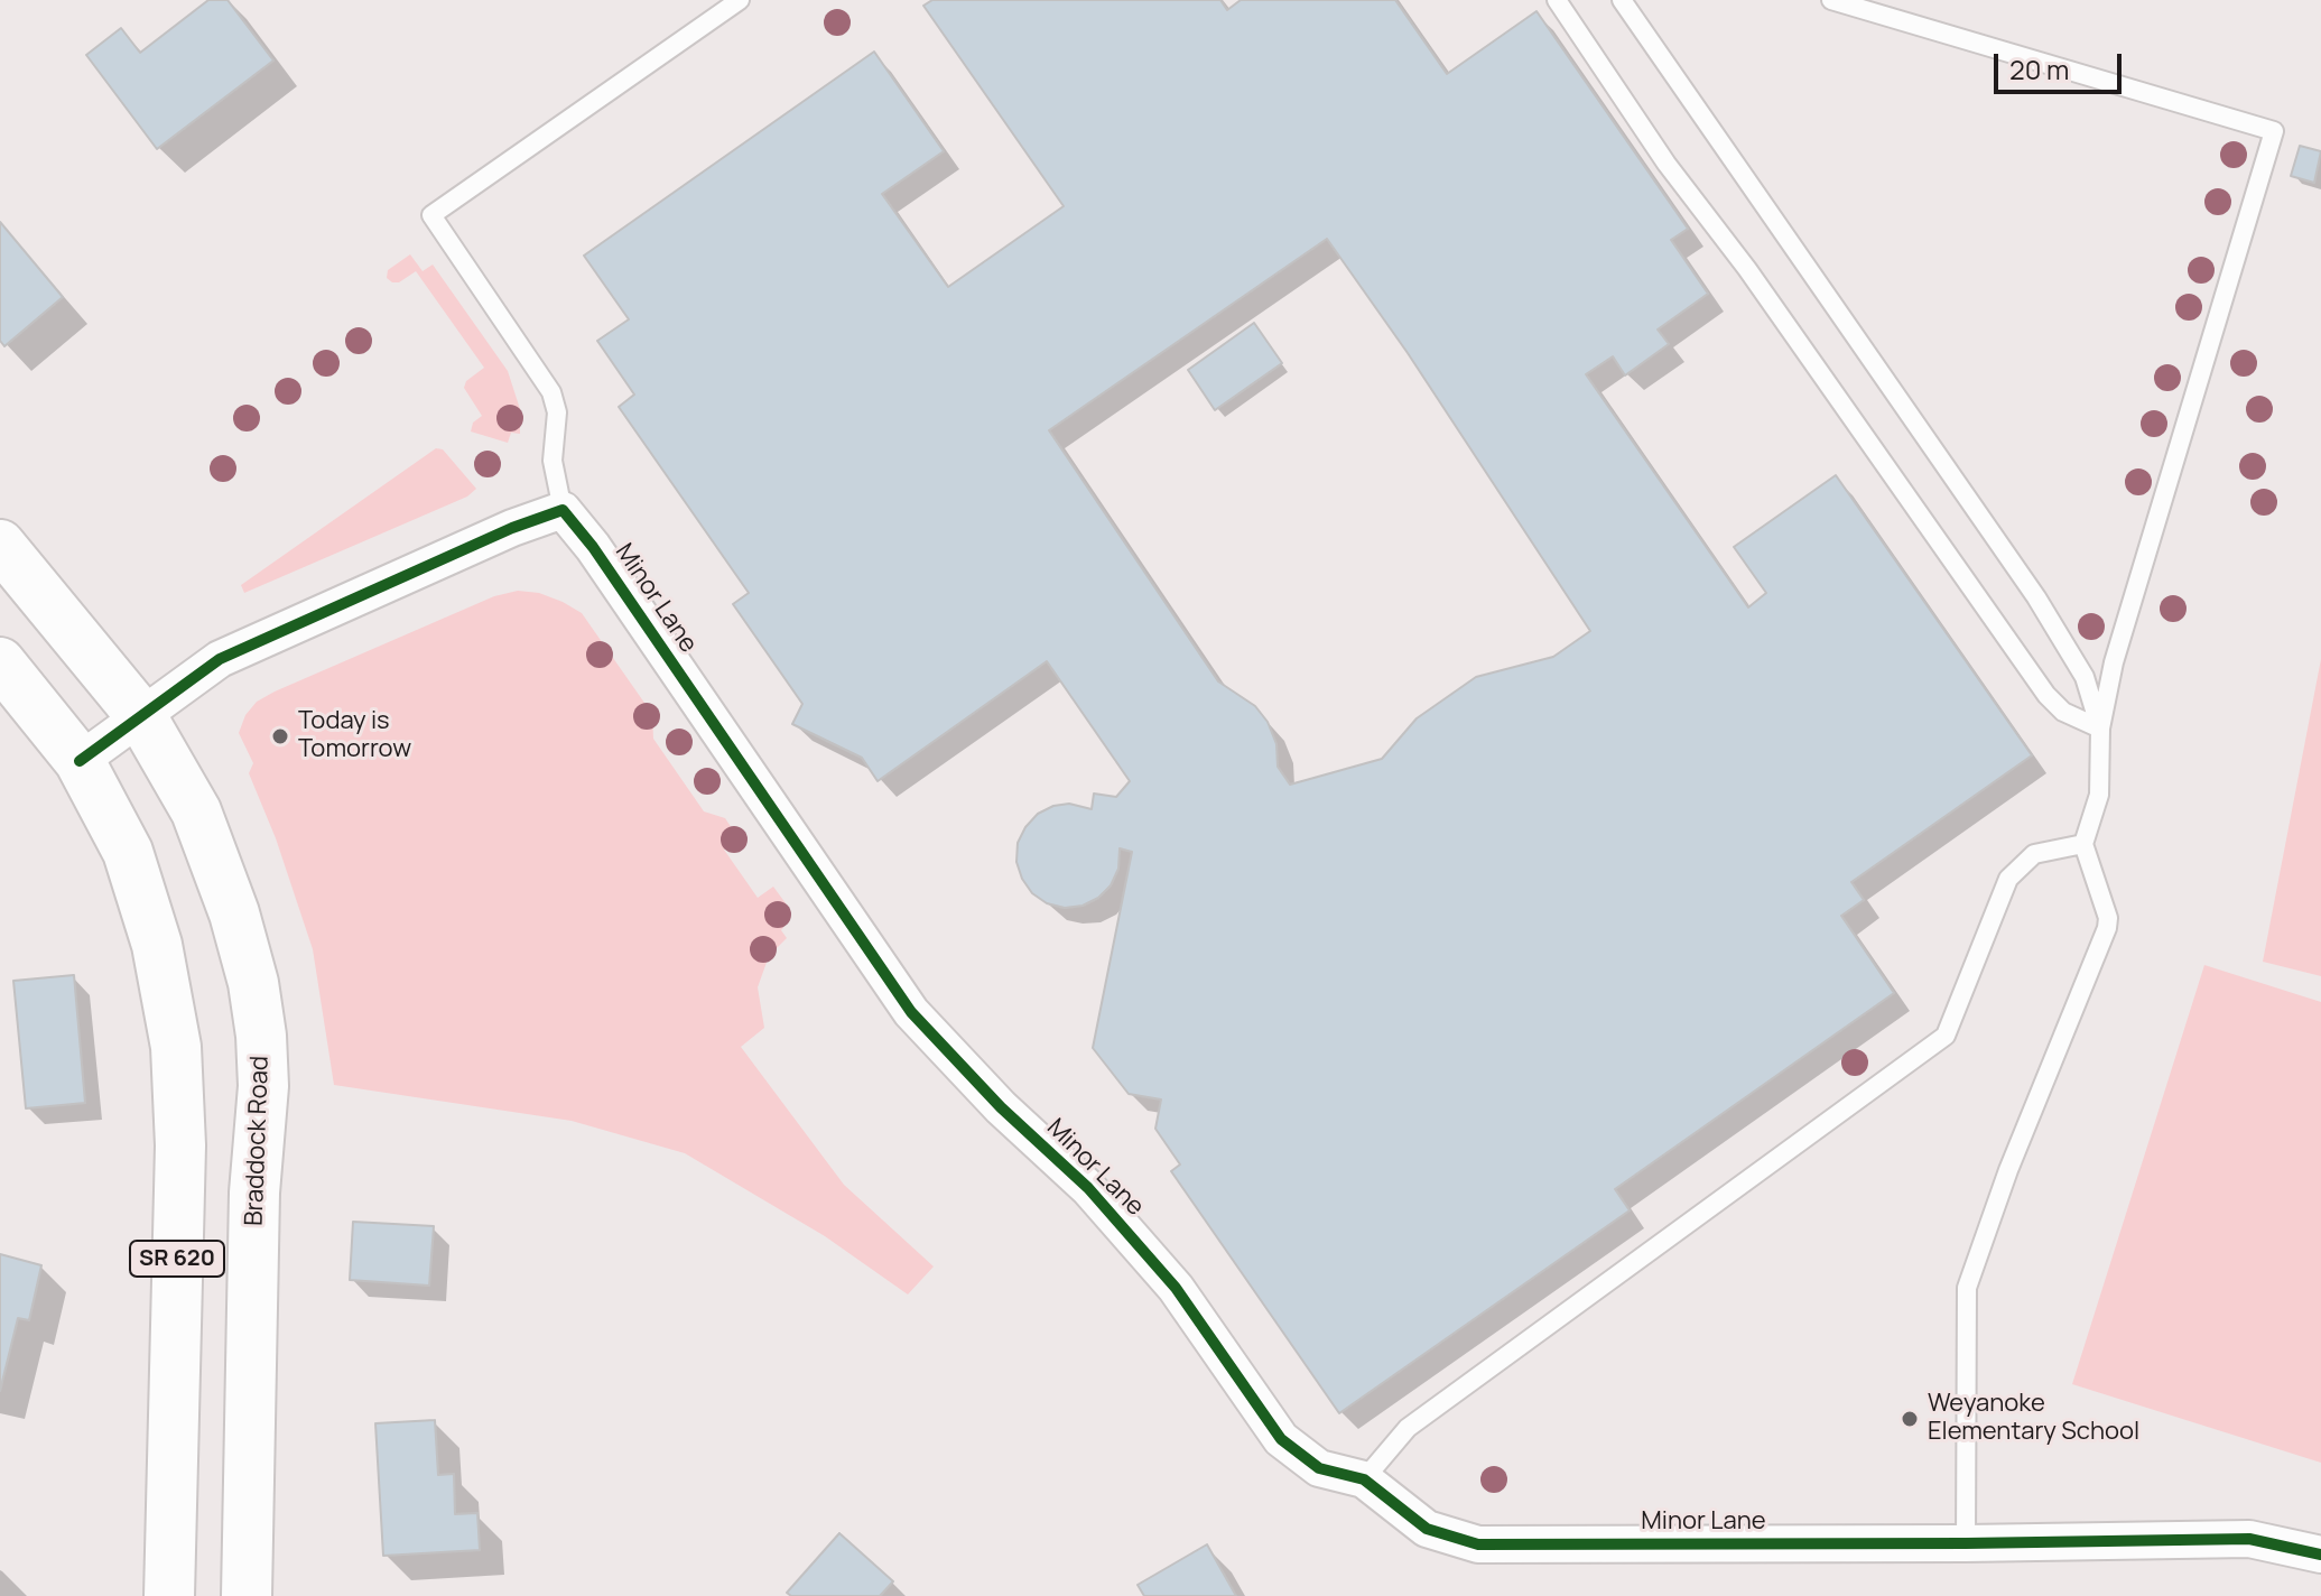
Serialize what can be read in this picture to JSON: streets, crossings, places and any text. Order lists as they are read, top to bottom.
{
  "streets": {
    "main road": ["Braddock Road", "SR 620"],
    "street": ["Minor Lane"]
  },
  "places": ["Today is Tomorrow", "Weyanoke Elementary School"],
  "scale_bar": "20 m"
}
